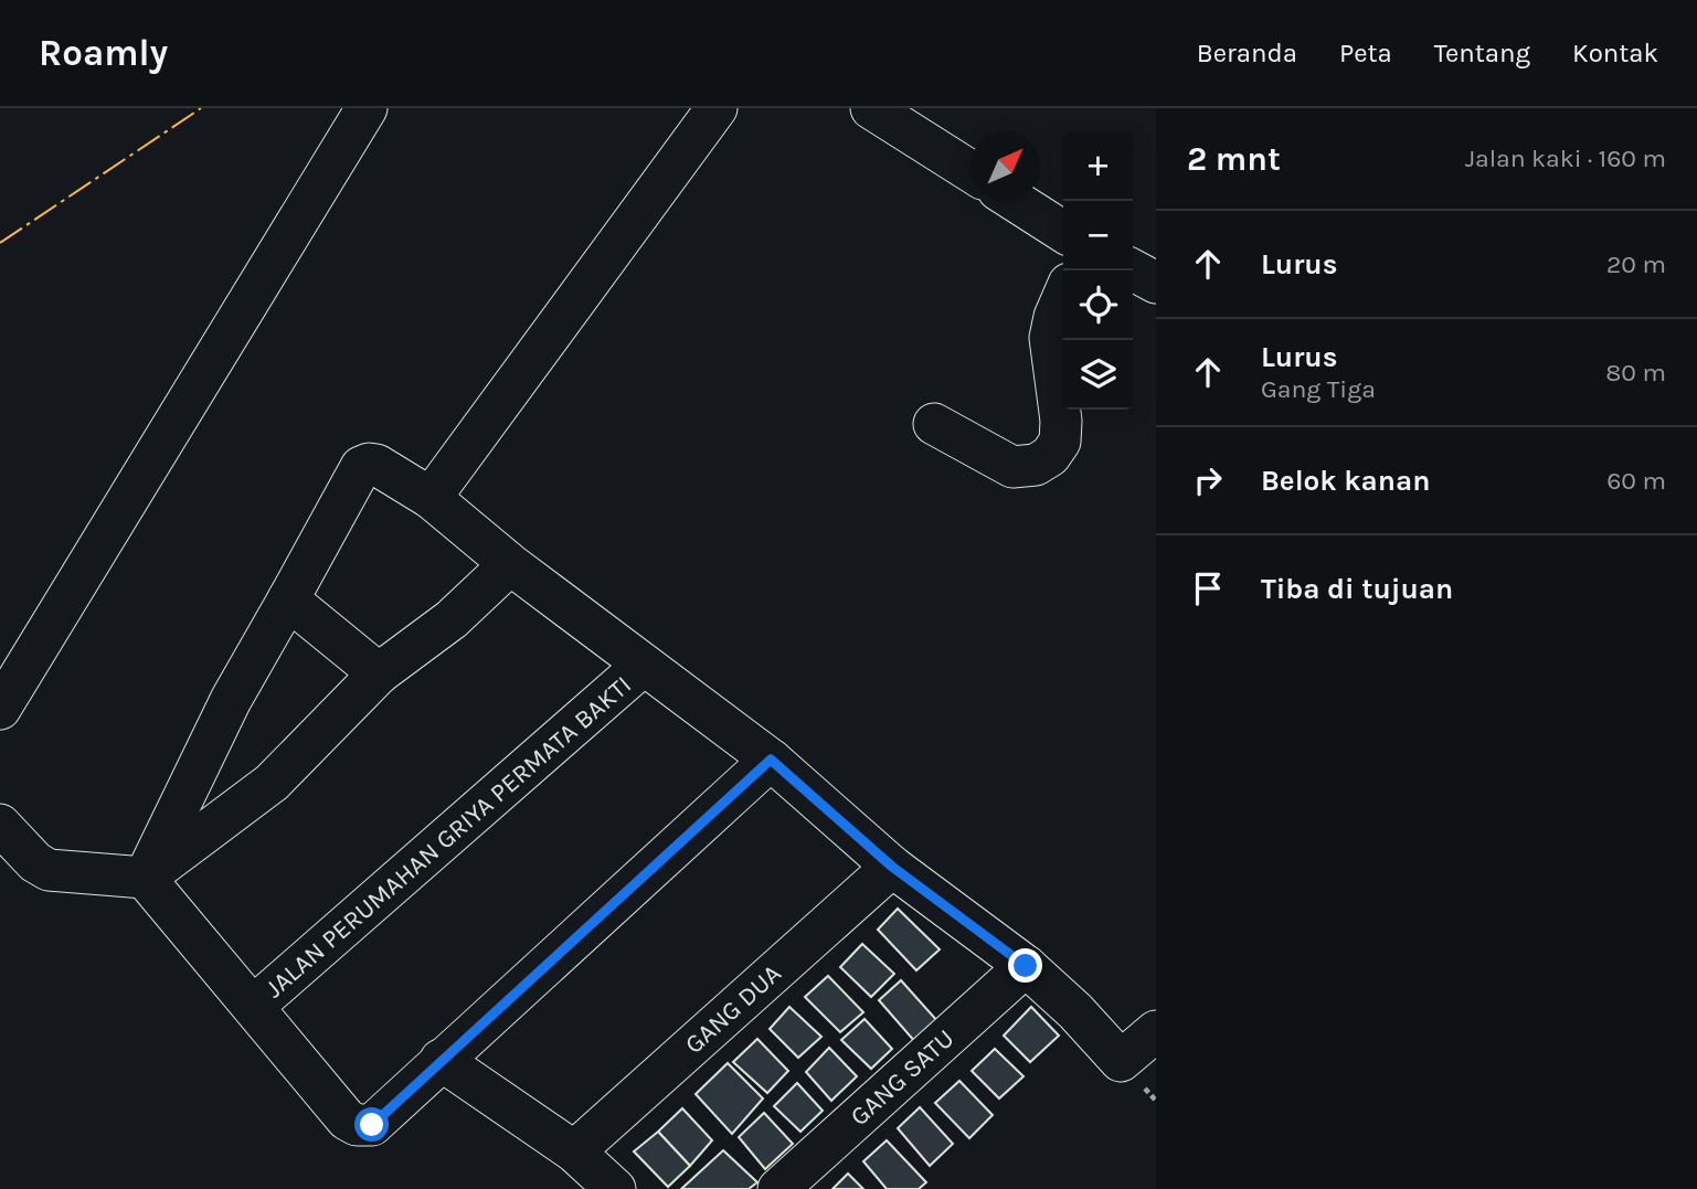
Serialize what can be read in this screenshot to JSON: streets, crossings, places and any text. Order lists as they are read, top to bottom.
{
  "streets": {
    "street": ["JALAN PERUMAHAN GRIYA PERMATA BAKTI", "GANG DUA", "GANG SATU"]
  },
  "crossings": [
    ["JALAN PERUMAHAN GRIYA PERMATA BAKTI", "GANG DUA"],
    ["JALAN PERUMAHAN GRIYA PERMATA BAKTI", "GANG SATU"]
  ],
  "north": "top right",
  "page": {
    "header": "Roamly",
    "nav": [
      "Beranda",
      "Peta",
      "Tentang",
      "Kontak"
    ],
    "heading": ["2 mnt", "Jalan kaki · 160 m"],
    "map_buttons": ["+", "−"],
    "list": [
      ["Lurus", "20 m"],
      ["Lurus", "Gang Tiga", "80 m"],
      ["Belok kanan", "60 m"],
      "Tiba di tujuan"
    ]
  }
}
